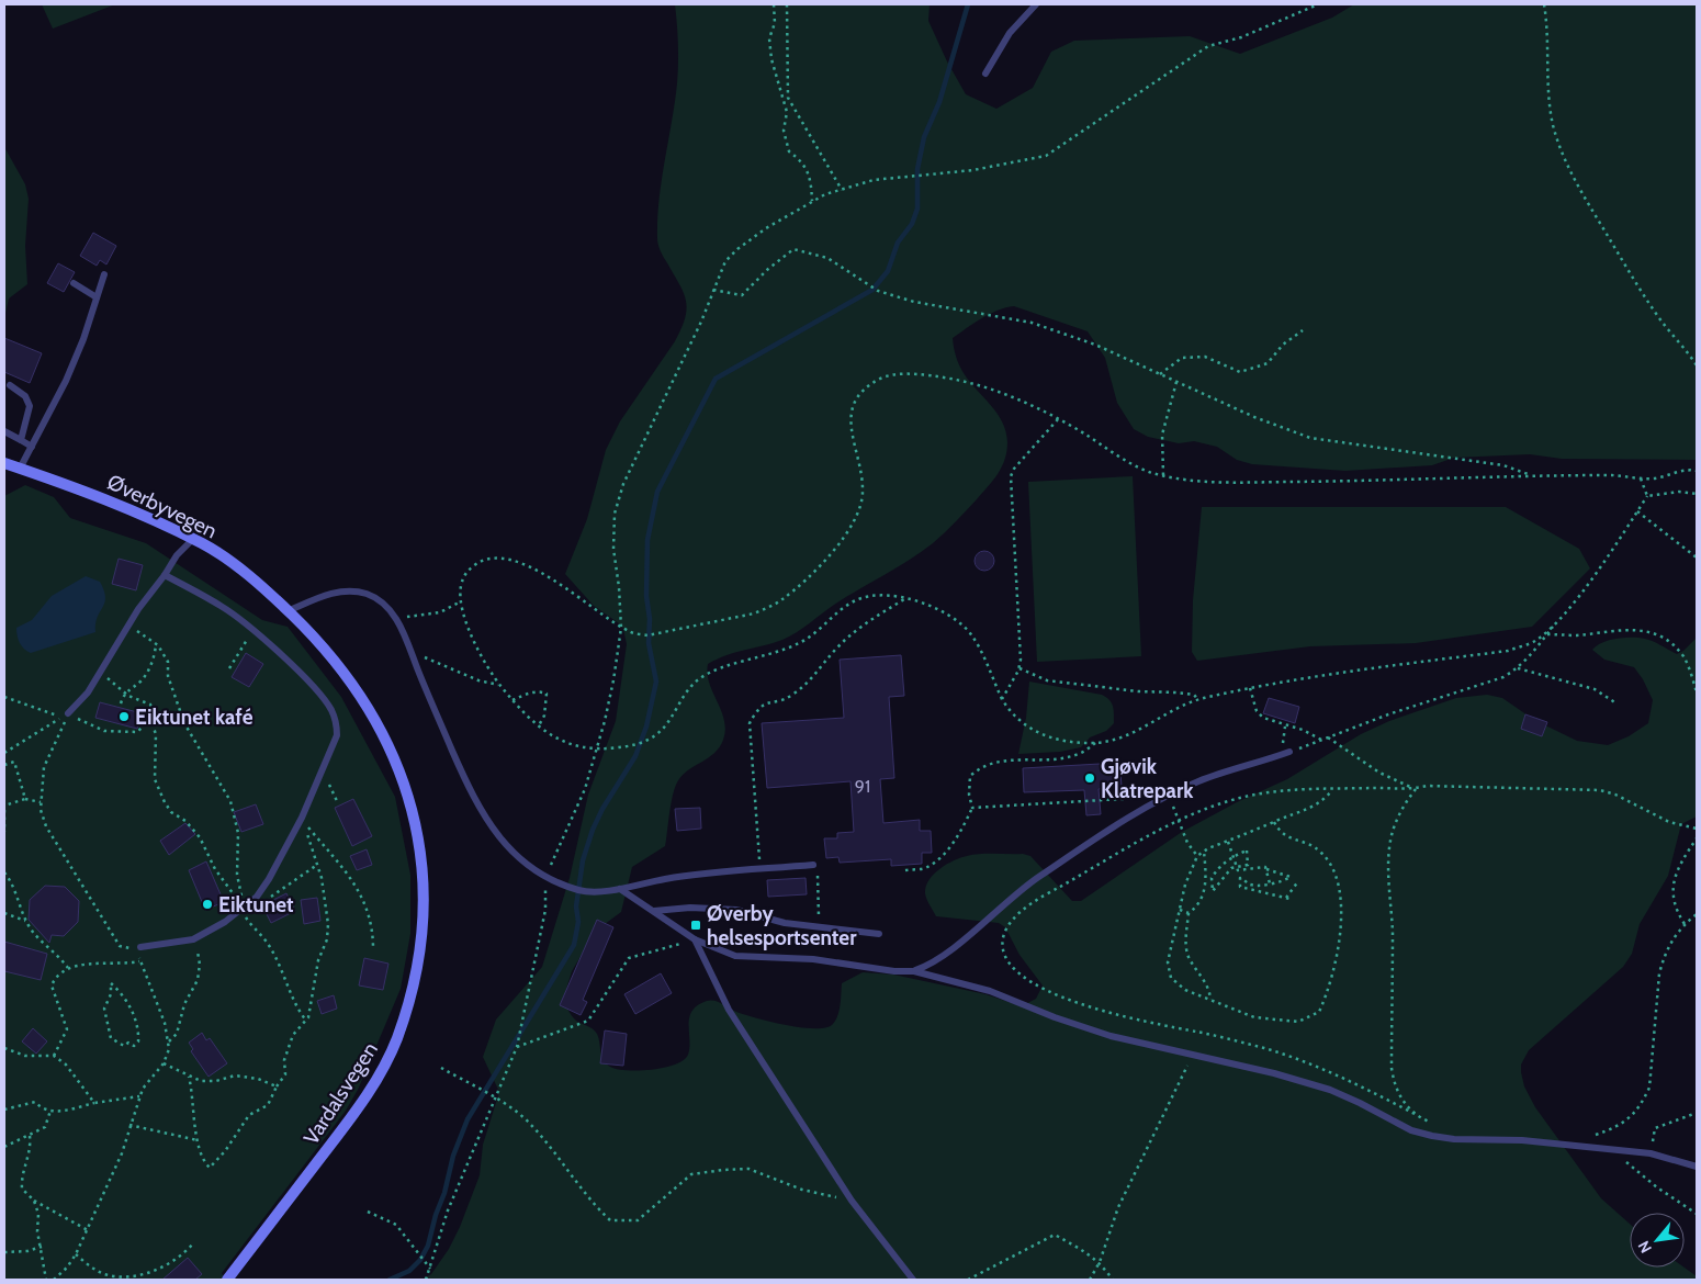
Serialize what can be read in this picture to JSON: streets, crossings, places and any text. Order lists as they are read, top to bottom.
{
  "streets": {
    "main road": ["Øverbyvegen", "Vardalsvegen"]
  },
  "crossings": [
    ["Øverbyvegen", "Vardalsvegen"]
  ],
  "places": {
    "other": ["Eiktunet kafé", "Gjøvik Klatrepark", "Eiktunet"],
    "transit": ["Øverby helsesportsenter"]
  },
  "house_numbers": ["91"],
  "north": "bottom left"
}
